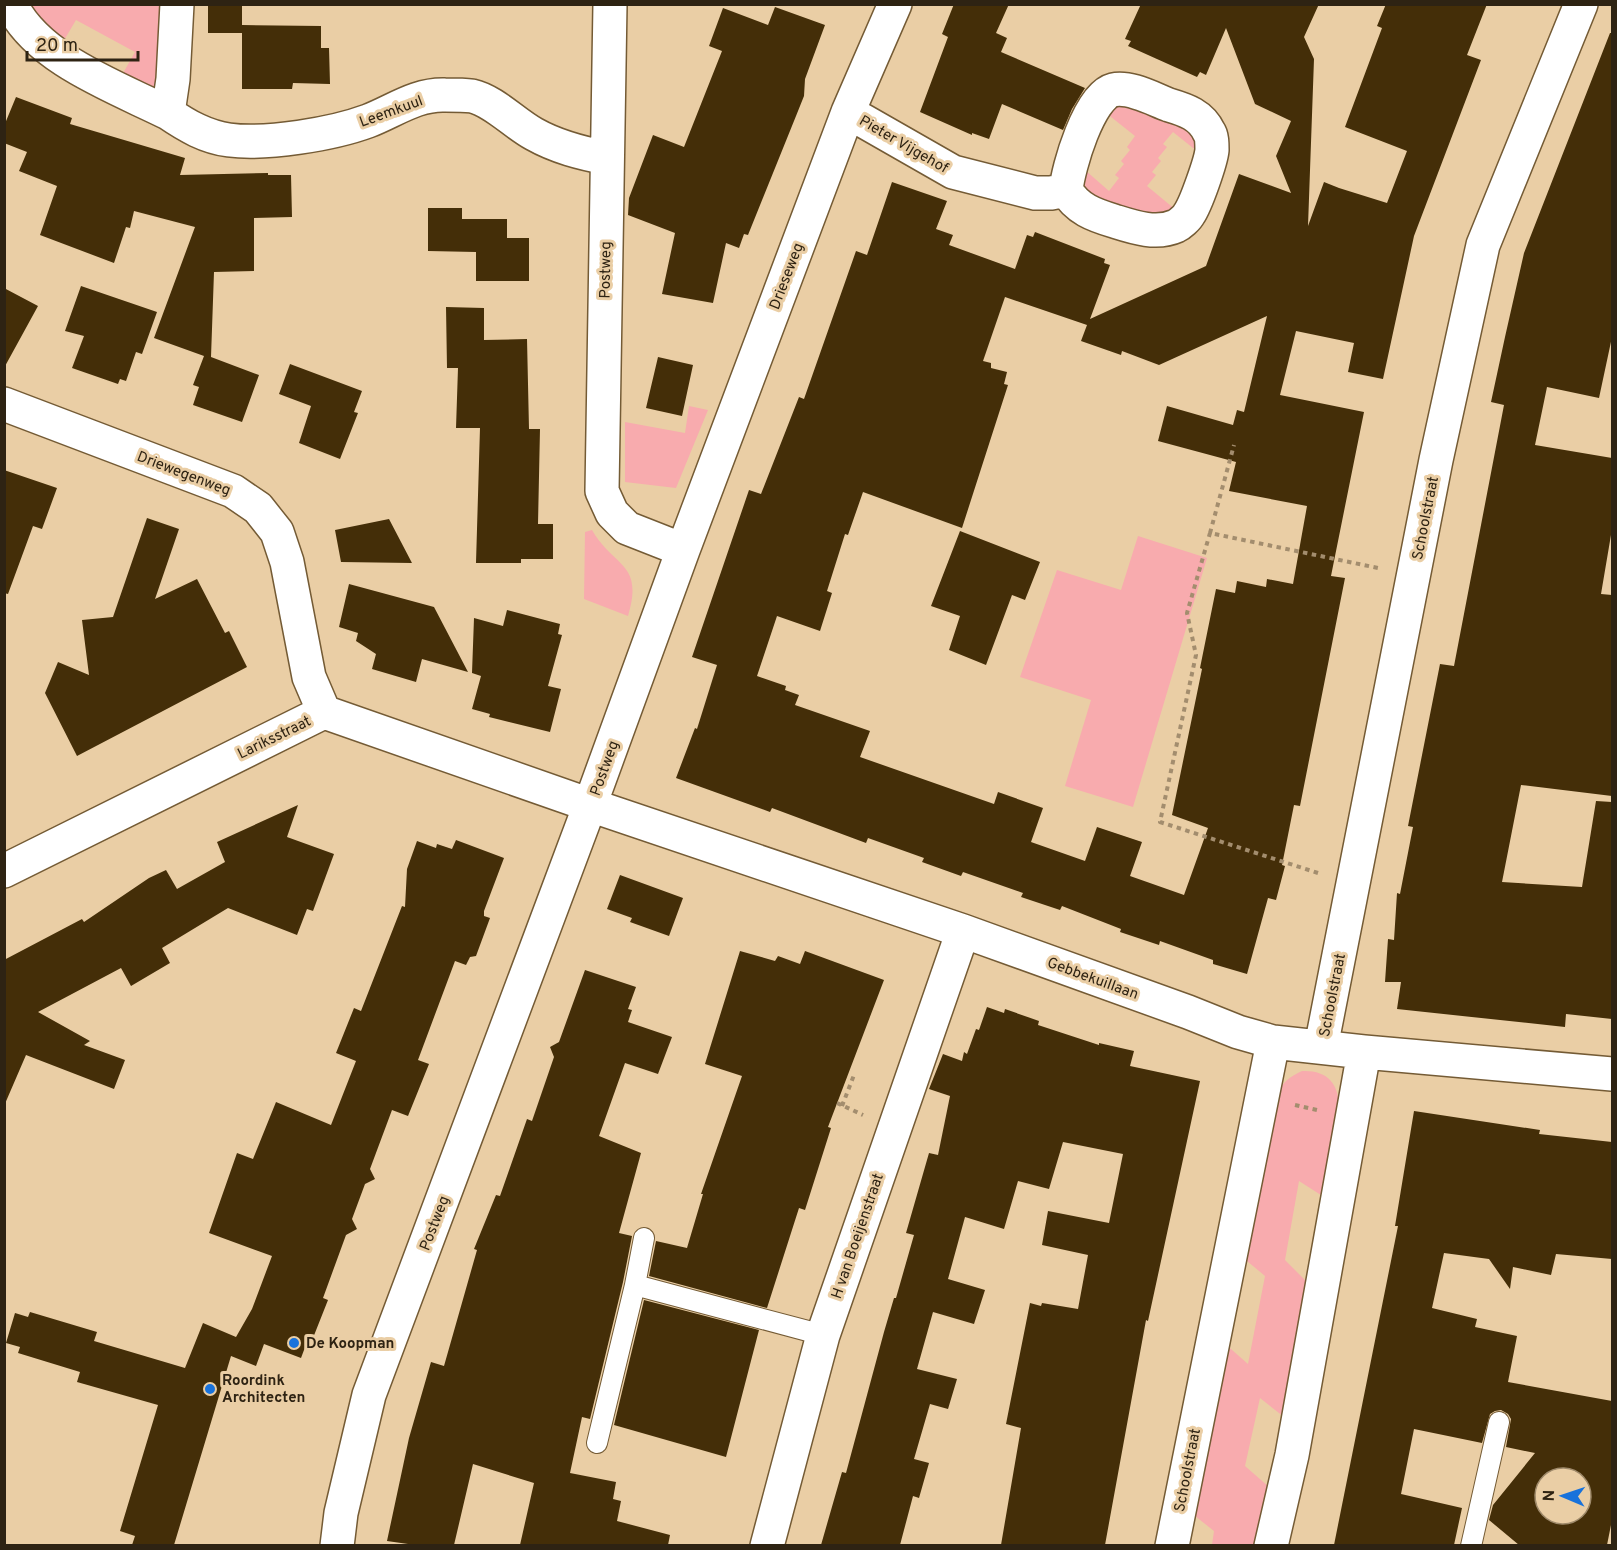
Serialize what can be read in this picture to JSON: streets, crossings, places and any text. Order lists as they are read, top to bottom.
{
  "streets": {
    "street": [
      "Leemkuul",
      "Pieter Vijgehof",
      "Postweg",
      "Drieseweg",
      "Driewegenweg",
      "Schoolstraat",
      "Lariksstraat",
      "Gebbekuillaan",
      "H van Boeijenstraat"
    ]
  },
  "crossings": [
    ["Leemkuul", "Postweg"],
    ["Pieter Vijgehof", "Drieseweg"],
    ["Postweg", "Drieseweg"],
    ["Postweg", "Lariksstraat"],
    ["Postweg", "Gebbekuillaan"],
    ["Driewegenweg", "Lariksstraat"],
    ["Schoolstraat", "Gebbekuillaan"],
    ["Lariksstraat", "Gebbekuillaan"],
    ["Gebbekuillaan", "H van Boeijenstraat"]
  ],
  "places": ["De Koopman", "Roordink Architecten"],
  "scale_bar": "20 m",
  "north": "left"
}
